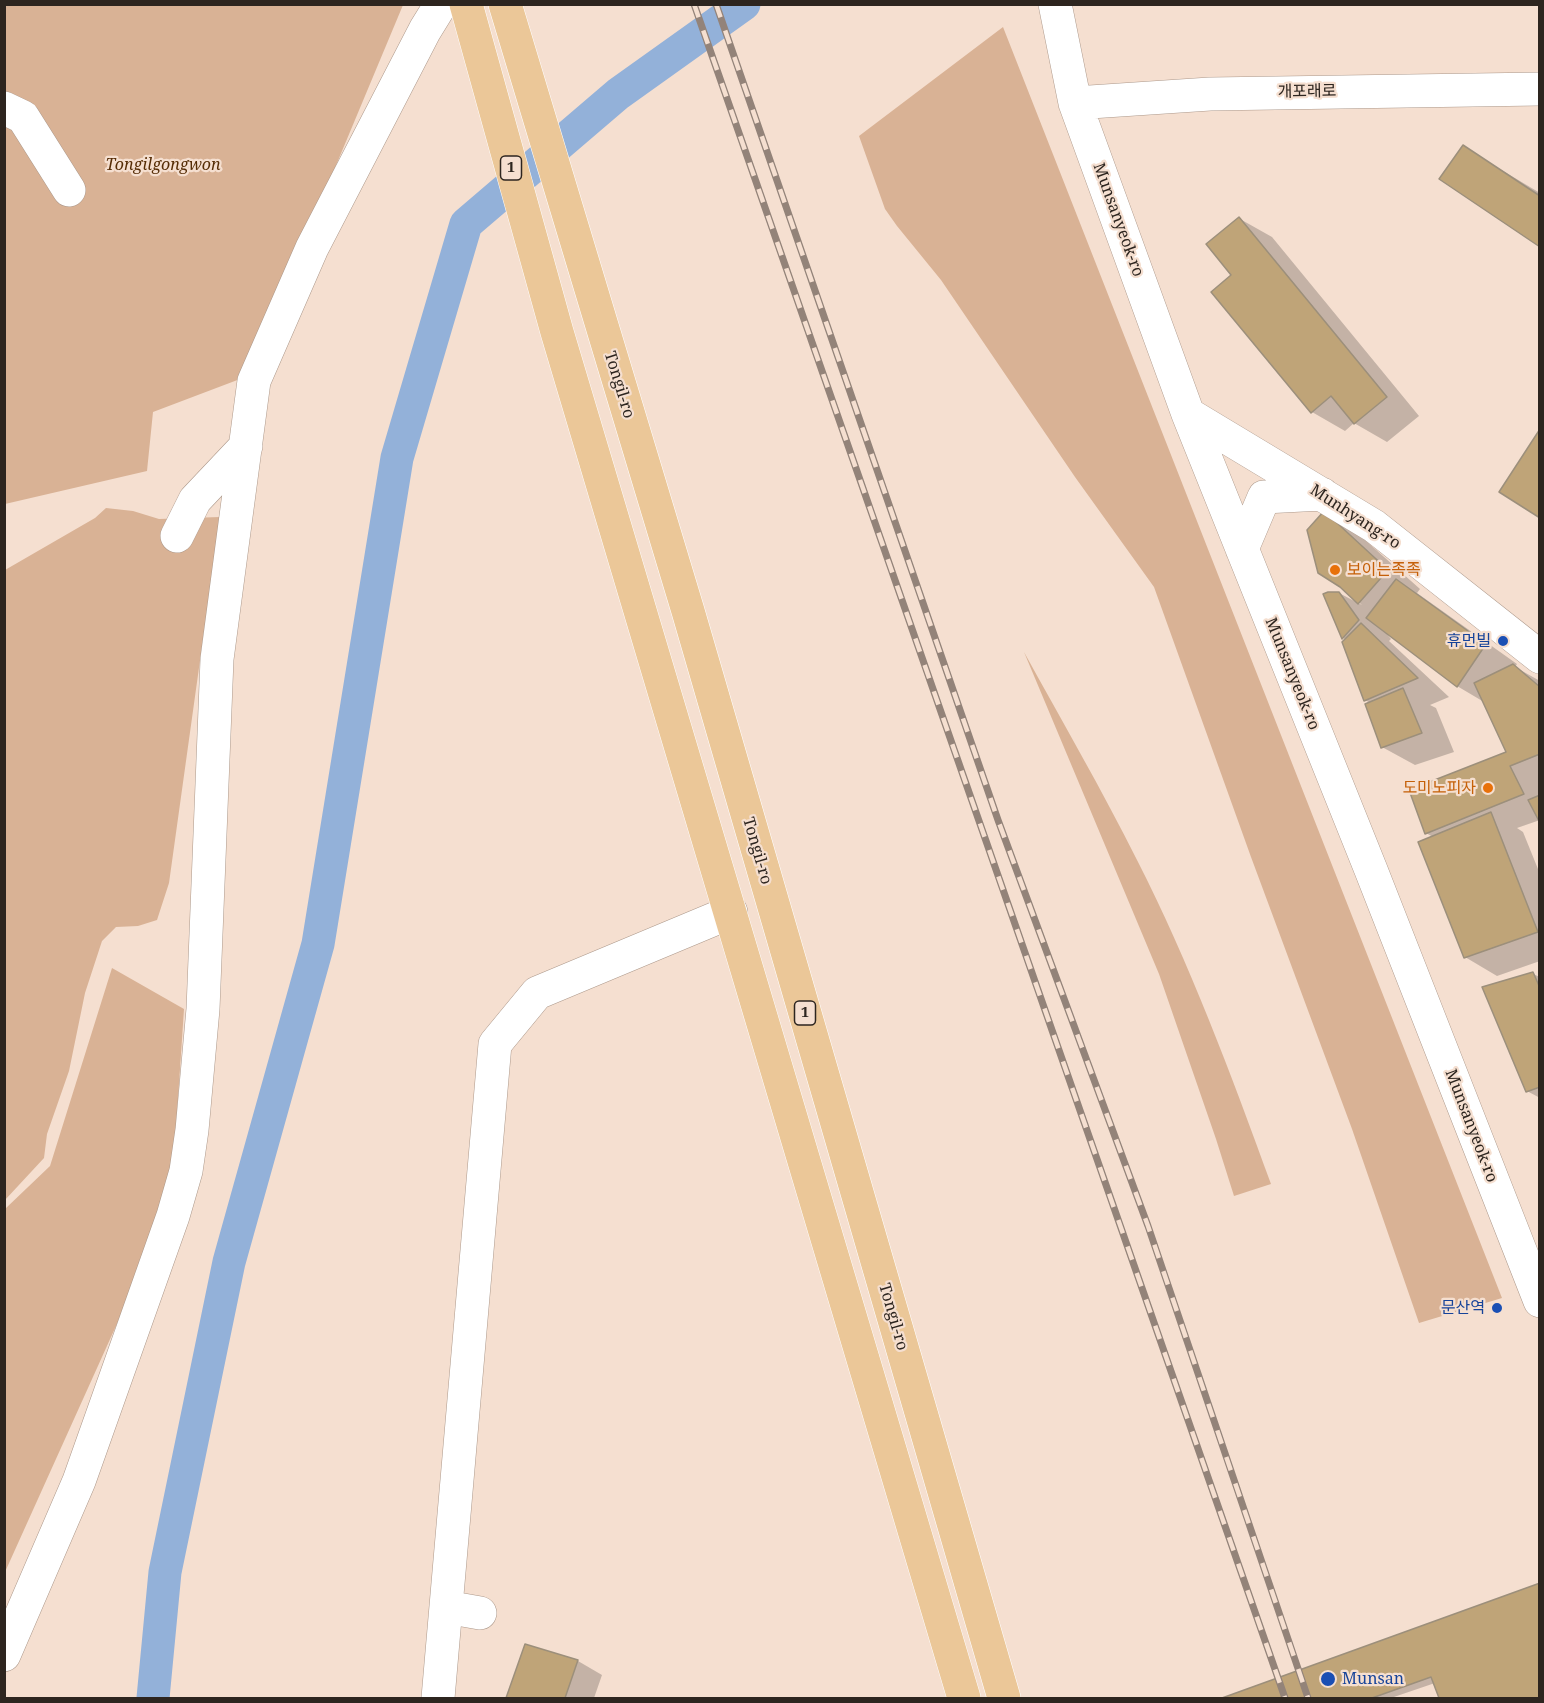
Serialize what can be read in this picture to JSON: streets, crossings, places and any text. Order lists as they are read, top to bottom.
{
  "streets": {
    "main road": ["1", "Tongil-ro"],
    "street": ["개포래로", "Munsanyeok-ro", "Munhyang-ro"]
  },
  "crossings": [
    ["개포래로", "Munsanyeok-ro"],
    ["Munsanyeok-ro", "Munhyang-ro"]
  ],
  "parks": ["Tongilgongwon"],
  "places": [
    "보이는족족",
    "휴먼빌",
    "도미노피자",
    "문산역",
    "Munsan"
  ]
}
